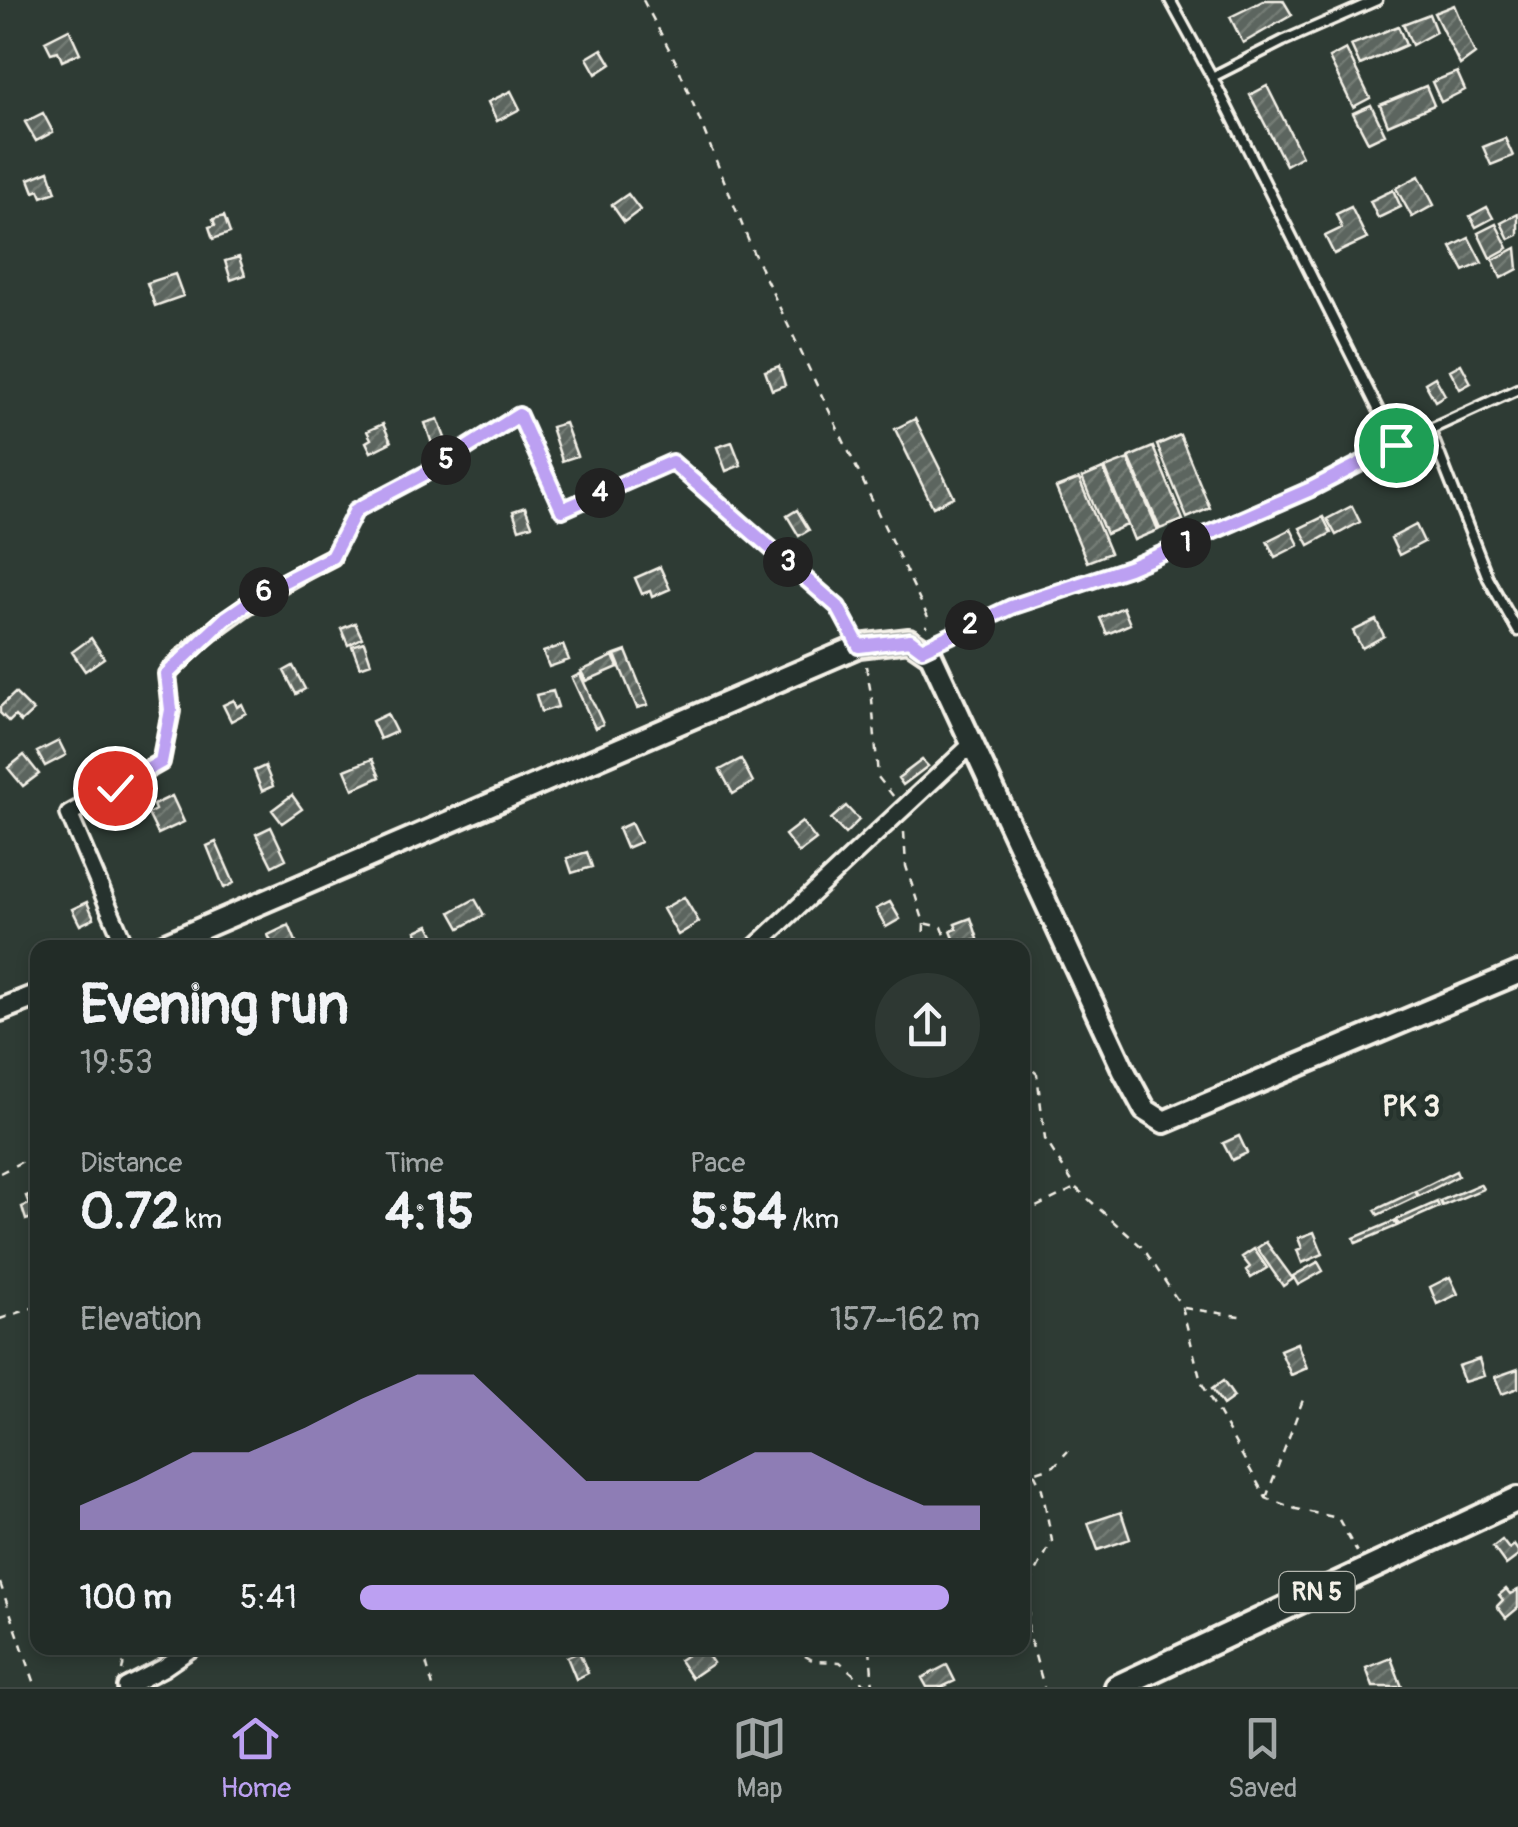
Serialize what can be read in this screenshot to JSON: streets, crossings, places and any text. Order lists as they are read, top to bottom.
{
  "streets": {
    "main road": ["RN 5"]
  },
  "districts": ["PK 3"],
  "page": {
    "pins": [
      "5",
      "4",
      "1",
      "3",
      "6",
      "2"
    ],
    "heading": ["Evening run", "19:53"],
    "stats": [
      ["Distance", "0.72 km"],
      ["Time", "4:15"],
      ["Pace", "5:54 /km"]
    ],
    "chart": ["Elevation", "157–162 m"],
    "list": [
      {
        "name": "100 m",
        "note": "5:41"
      }
    ],
    "tabs": ["Home", "Map", "Saved"]
  }
}
